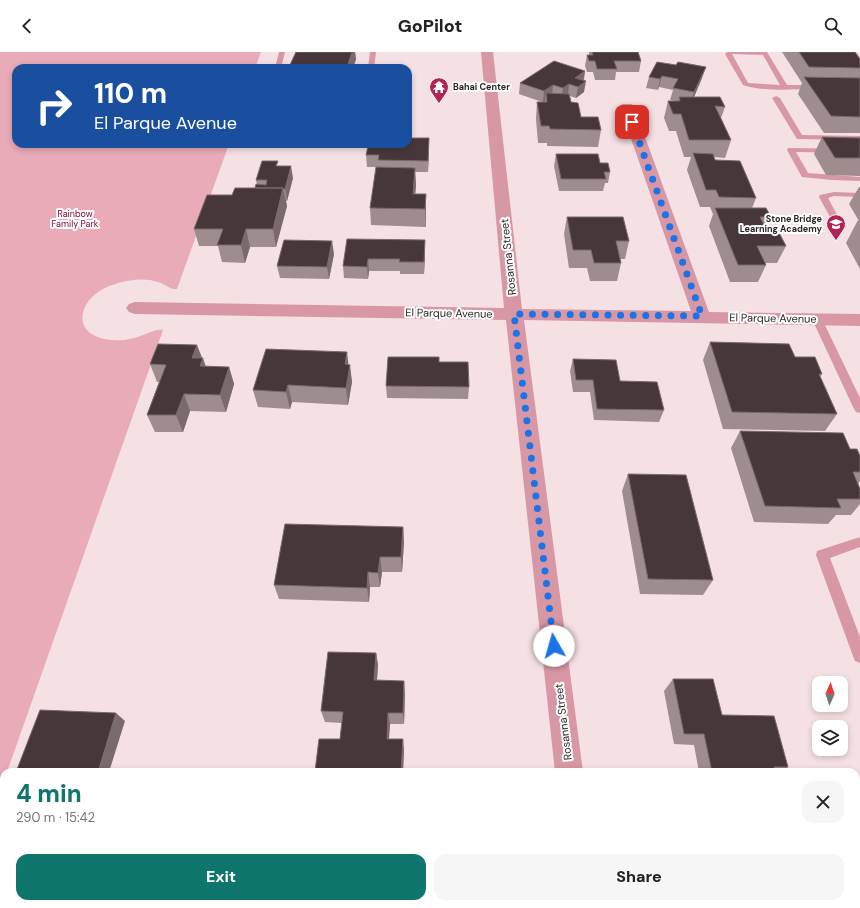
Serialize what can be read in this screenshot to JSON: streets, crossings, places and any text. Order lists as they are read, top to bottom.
{
  "streets": {
    "street": ["Rosanna Street", "El Parque Avenue"]
  },
  "crossings": [
    ["Rosanna Street", "El Parque Avenue"]
  ],
  "parks": ["Rainbow Family Park"],
  "places": {
    "temple": ["Bahai Center"],
    "school or university": ["Stone Bridge Learning Academy"]
  },
  "north": "top",
  "page": {
    "header": "GoPilot",
    "turn": ["110 m", "El Parque Avenue"],
    "heading": ["4 min", "290 m · 15:42"],
    "buttons": ["Exit", "Share"]
  }
}
